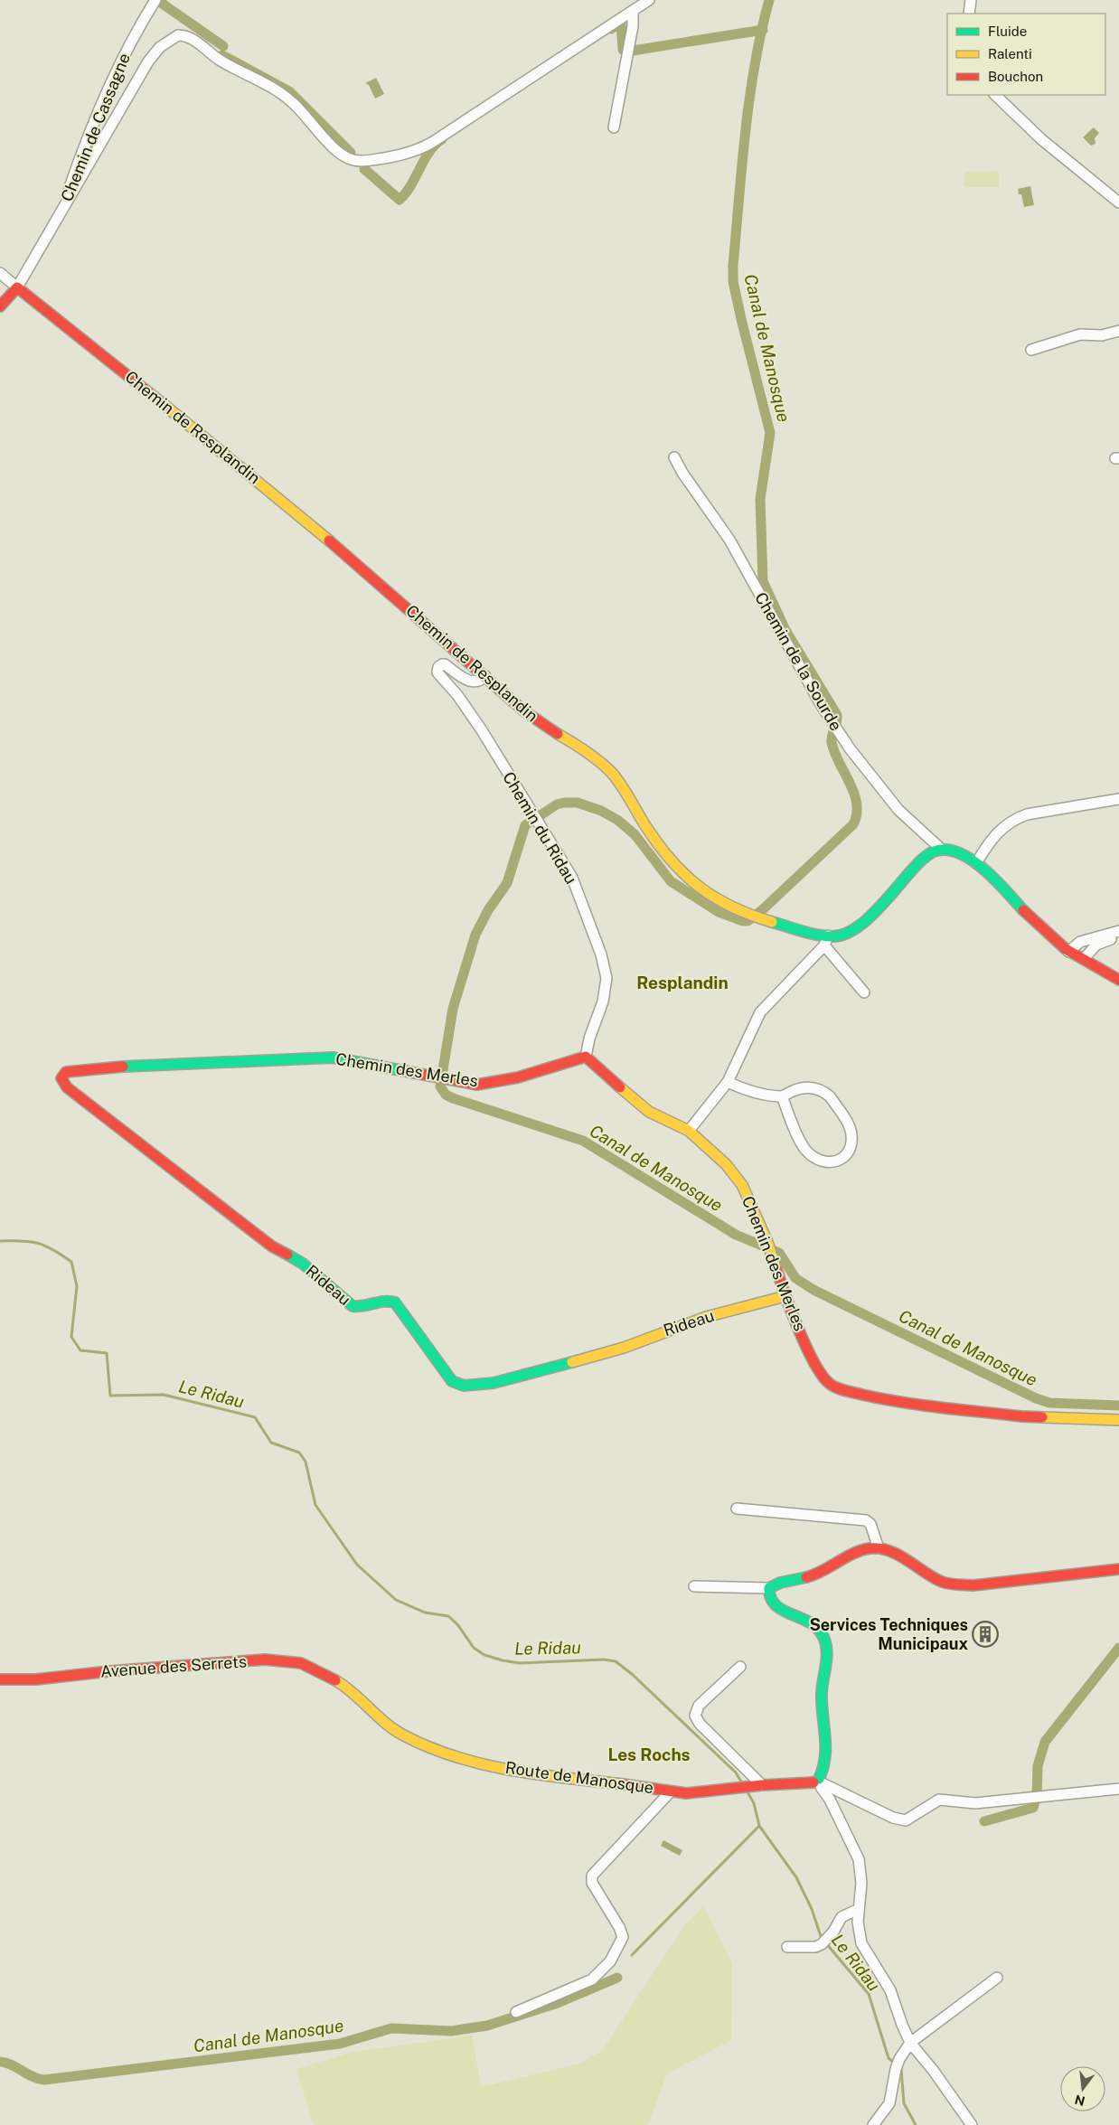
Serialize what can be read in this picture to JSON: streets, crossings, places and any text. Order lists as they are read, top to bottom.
{
  "streets": {
    "street": [
      "Chemin de Cassagne",
      "Chemin de Resplandin",
      "Chemin de la Sourde",
      "Chemin du Ridau",
      "Chemin des Merles",
      "Rideau",
      "Avenue des Serrets",
      "Route de Manosque"
    ]
  },
  "crossings": [
    ["Chemin de Resplandin", "Chemin de la Sourde"],
    ["Chemin de Resplandin", "Chemin du Ridau"],
    ["Chemin du Ridau", "Chemin des Merles"],
    ["Chemin des Merles", "Rideau"],
    ["Avenue des Serrets", "Route de Manosque"]
  ],
  "districts": ["Resplandin", "Les Rochs"],
  "water": ["Canal de Manosque", "Le Ridau"],
  "places": {
    "building": ["Services Techniques Municipaux"]
  },
  "legend": ["Fluide", "Ralenti", "Bouchon"],
  "north": "bottom"
}
